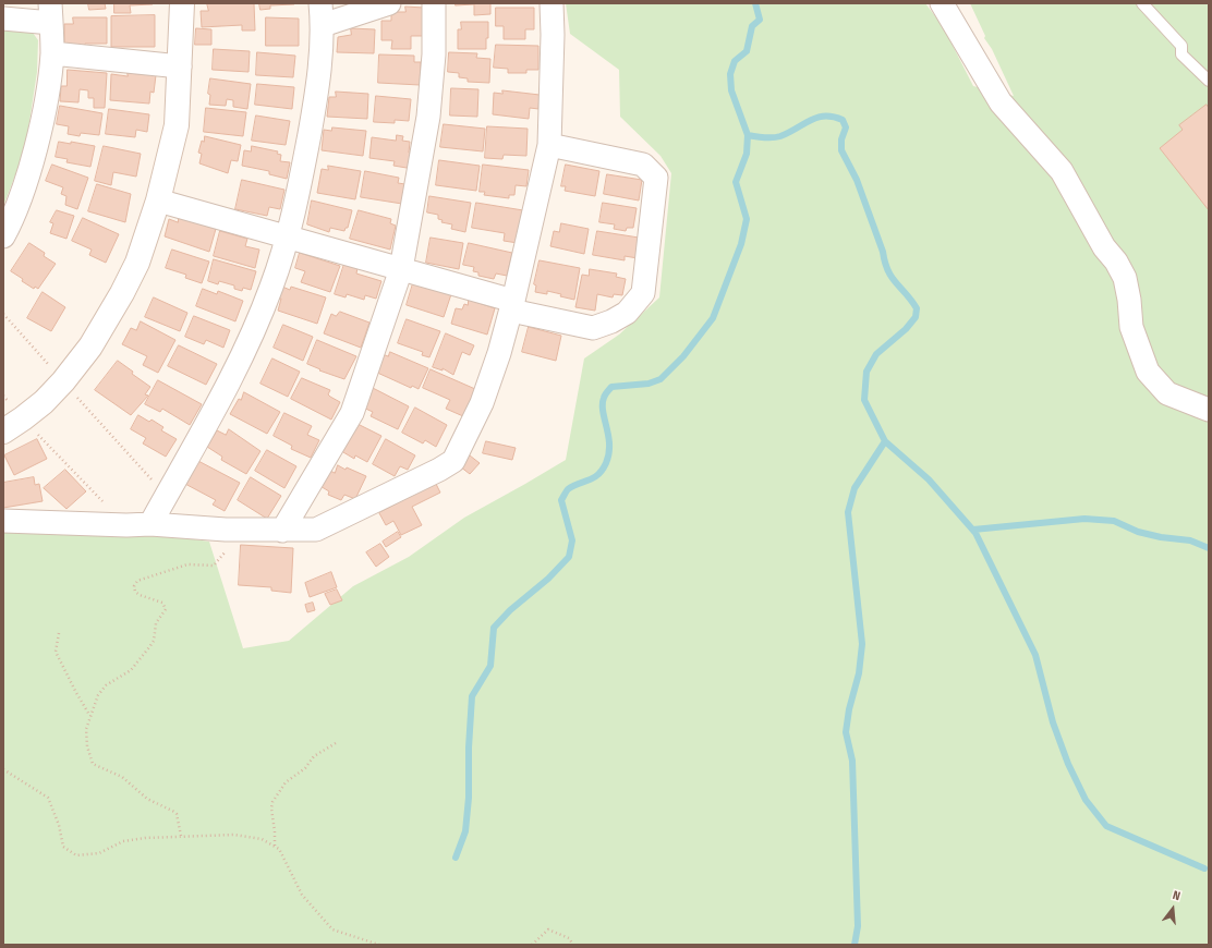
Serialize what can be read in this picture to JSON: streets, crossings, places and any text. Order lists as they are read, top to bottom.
{
  "north": "top"
}
